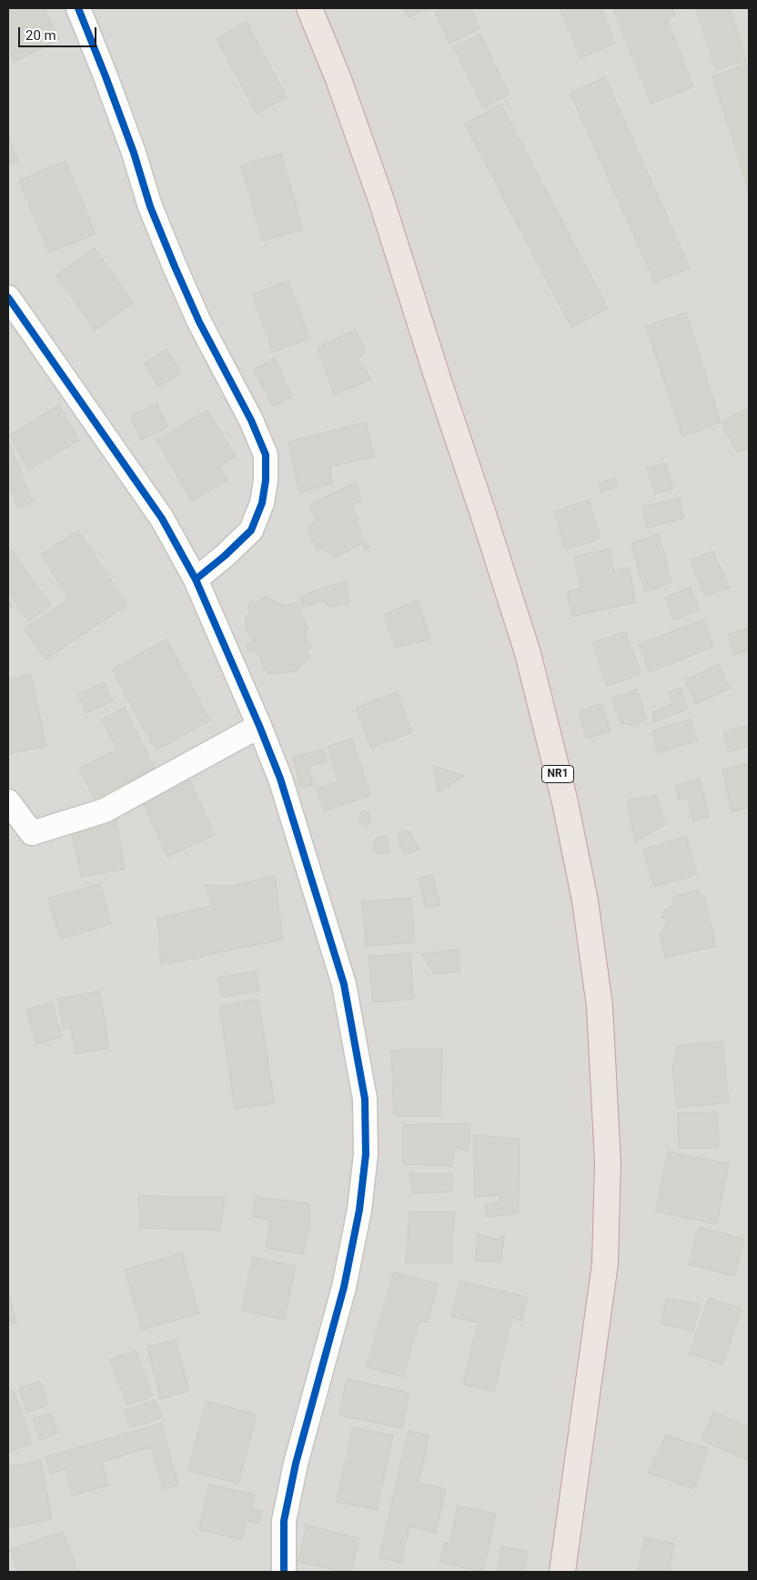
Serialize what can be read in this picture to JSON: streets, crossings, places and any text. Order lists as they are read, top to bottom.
{
  "streets": {
    "highway": ["NR1"]
  },
  "scale_bar": "20 m"
}
